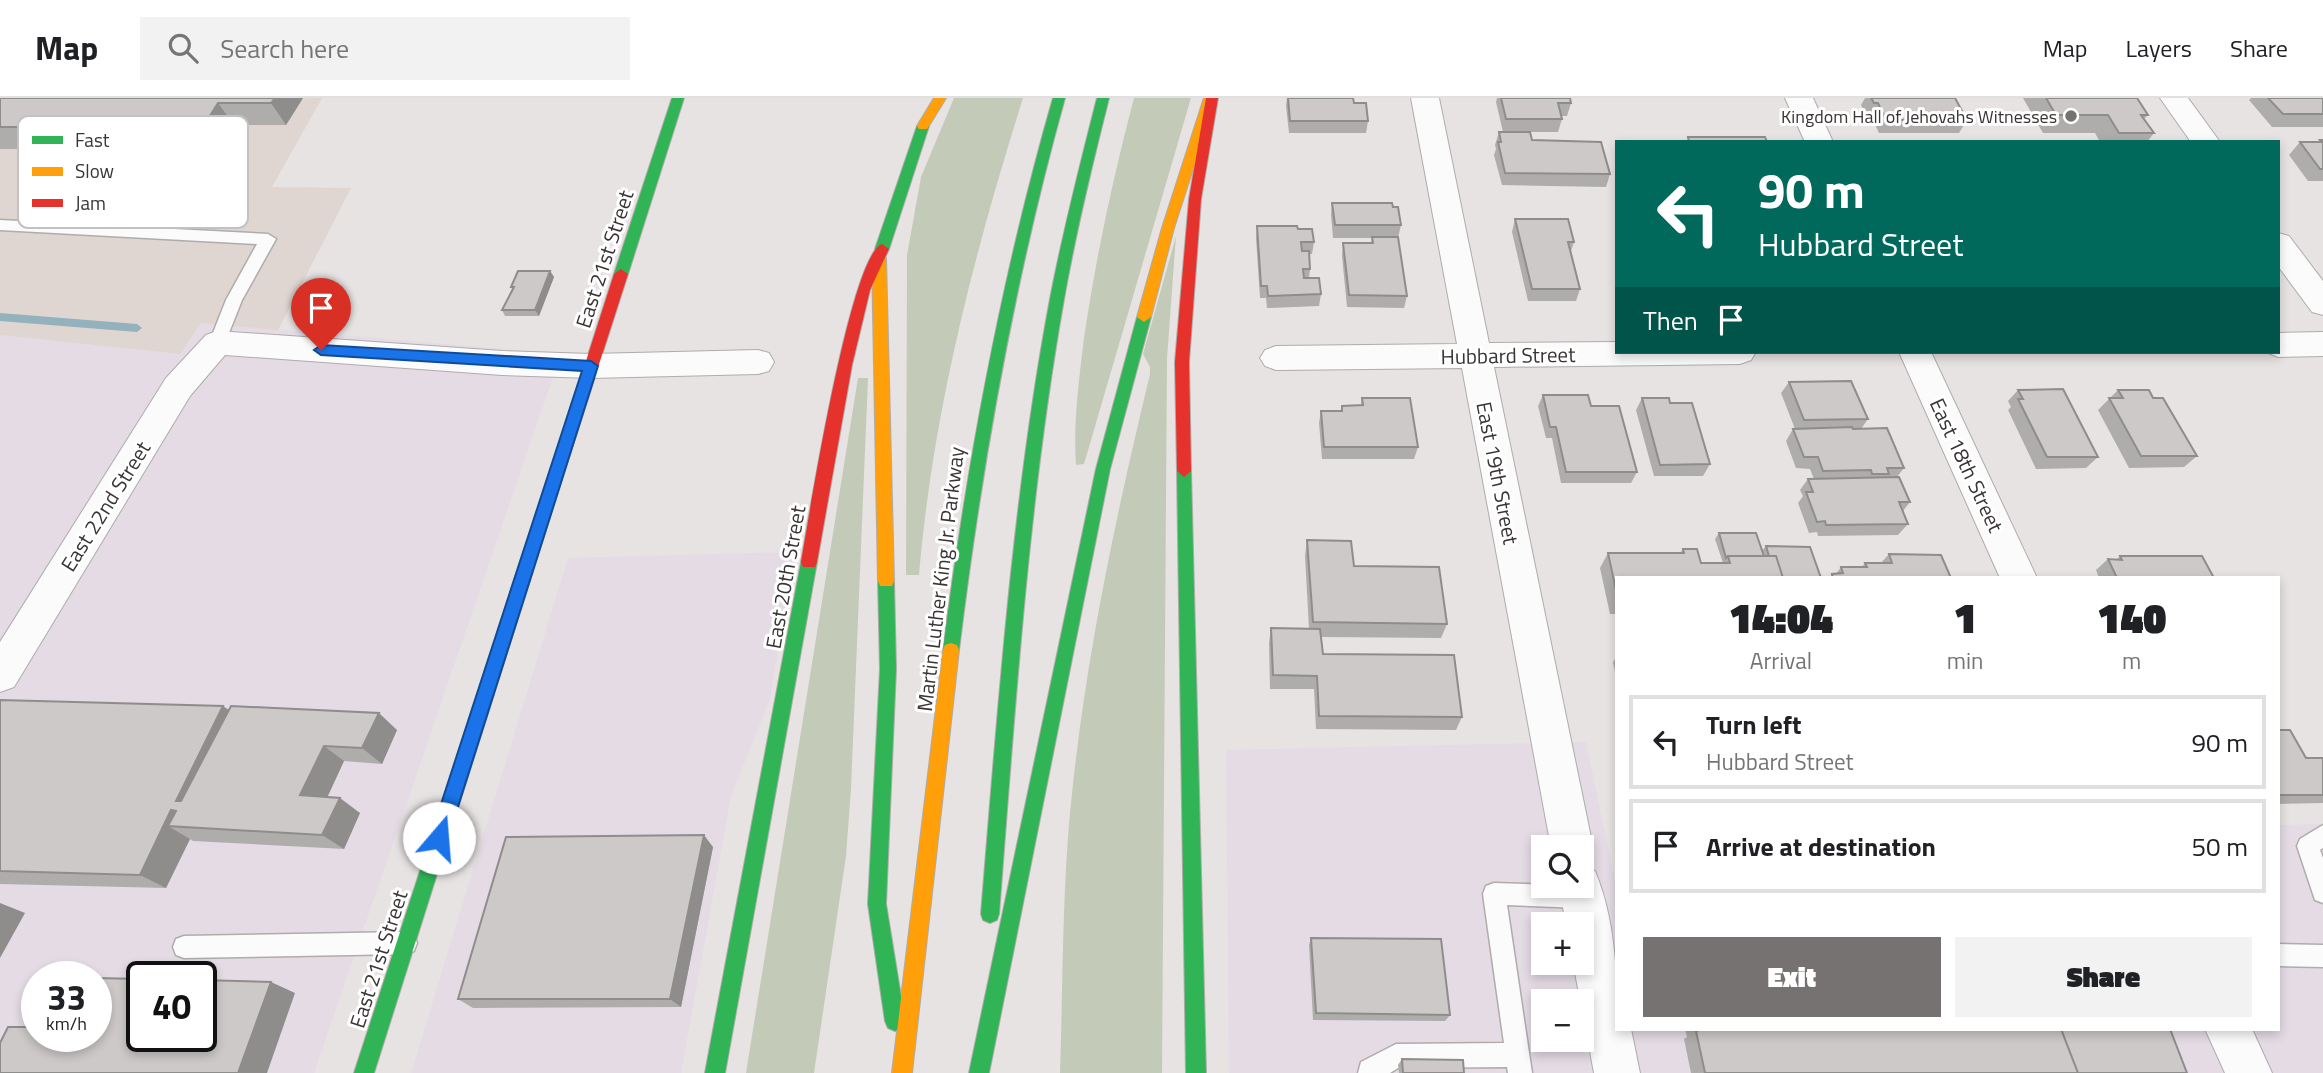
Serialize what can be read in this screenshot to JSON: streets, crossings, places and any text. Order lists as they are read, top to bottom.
{
  "streets": {
    "main road": ["East 21st Street", "East 20th Street", "Martin Luther King Jr. Parkway"],
    "street": [
      "Hubbard Street",
      "East 18th Street",
      "East 19th Street",
      "East 22nd Street"
    ]
  },
  "crossings": [
    ["Hubbard Street", "East 19th Street"]
  ],
  "places": ["Kingdom Hall of Jehovahs Witnesses"],
  "legend": ["Fast", "Slow", "Jam"],
  "page": {
    "header": "Map",
    "search": "Search here",
    "nav": ["Map", "Layers", "Share"],
    "turn": ["90 m", "Hubbard Street"],
    "then": "Then",
    "eta": [
      "14:04",
      "Arrival",
      "1",
      "min",
      "140",
      "m"
    ],
    "list": [
      {
        "name": "Turn left",
        "note": "Hubbard Street",
        "value": "90 m"
      },
      {
        "name": "Arrive at destination",
        "value": "50 m"
      }
    ],
    "map_buttons": ["+", "−"],
    "buttons": ["Exit", "Share"],
    "speed": "33 km/h",
    "limit": "40"
  }
}
